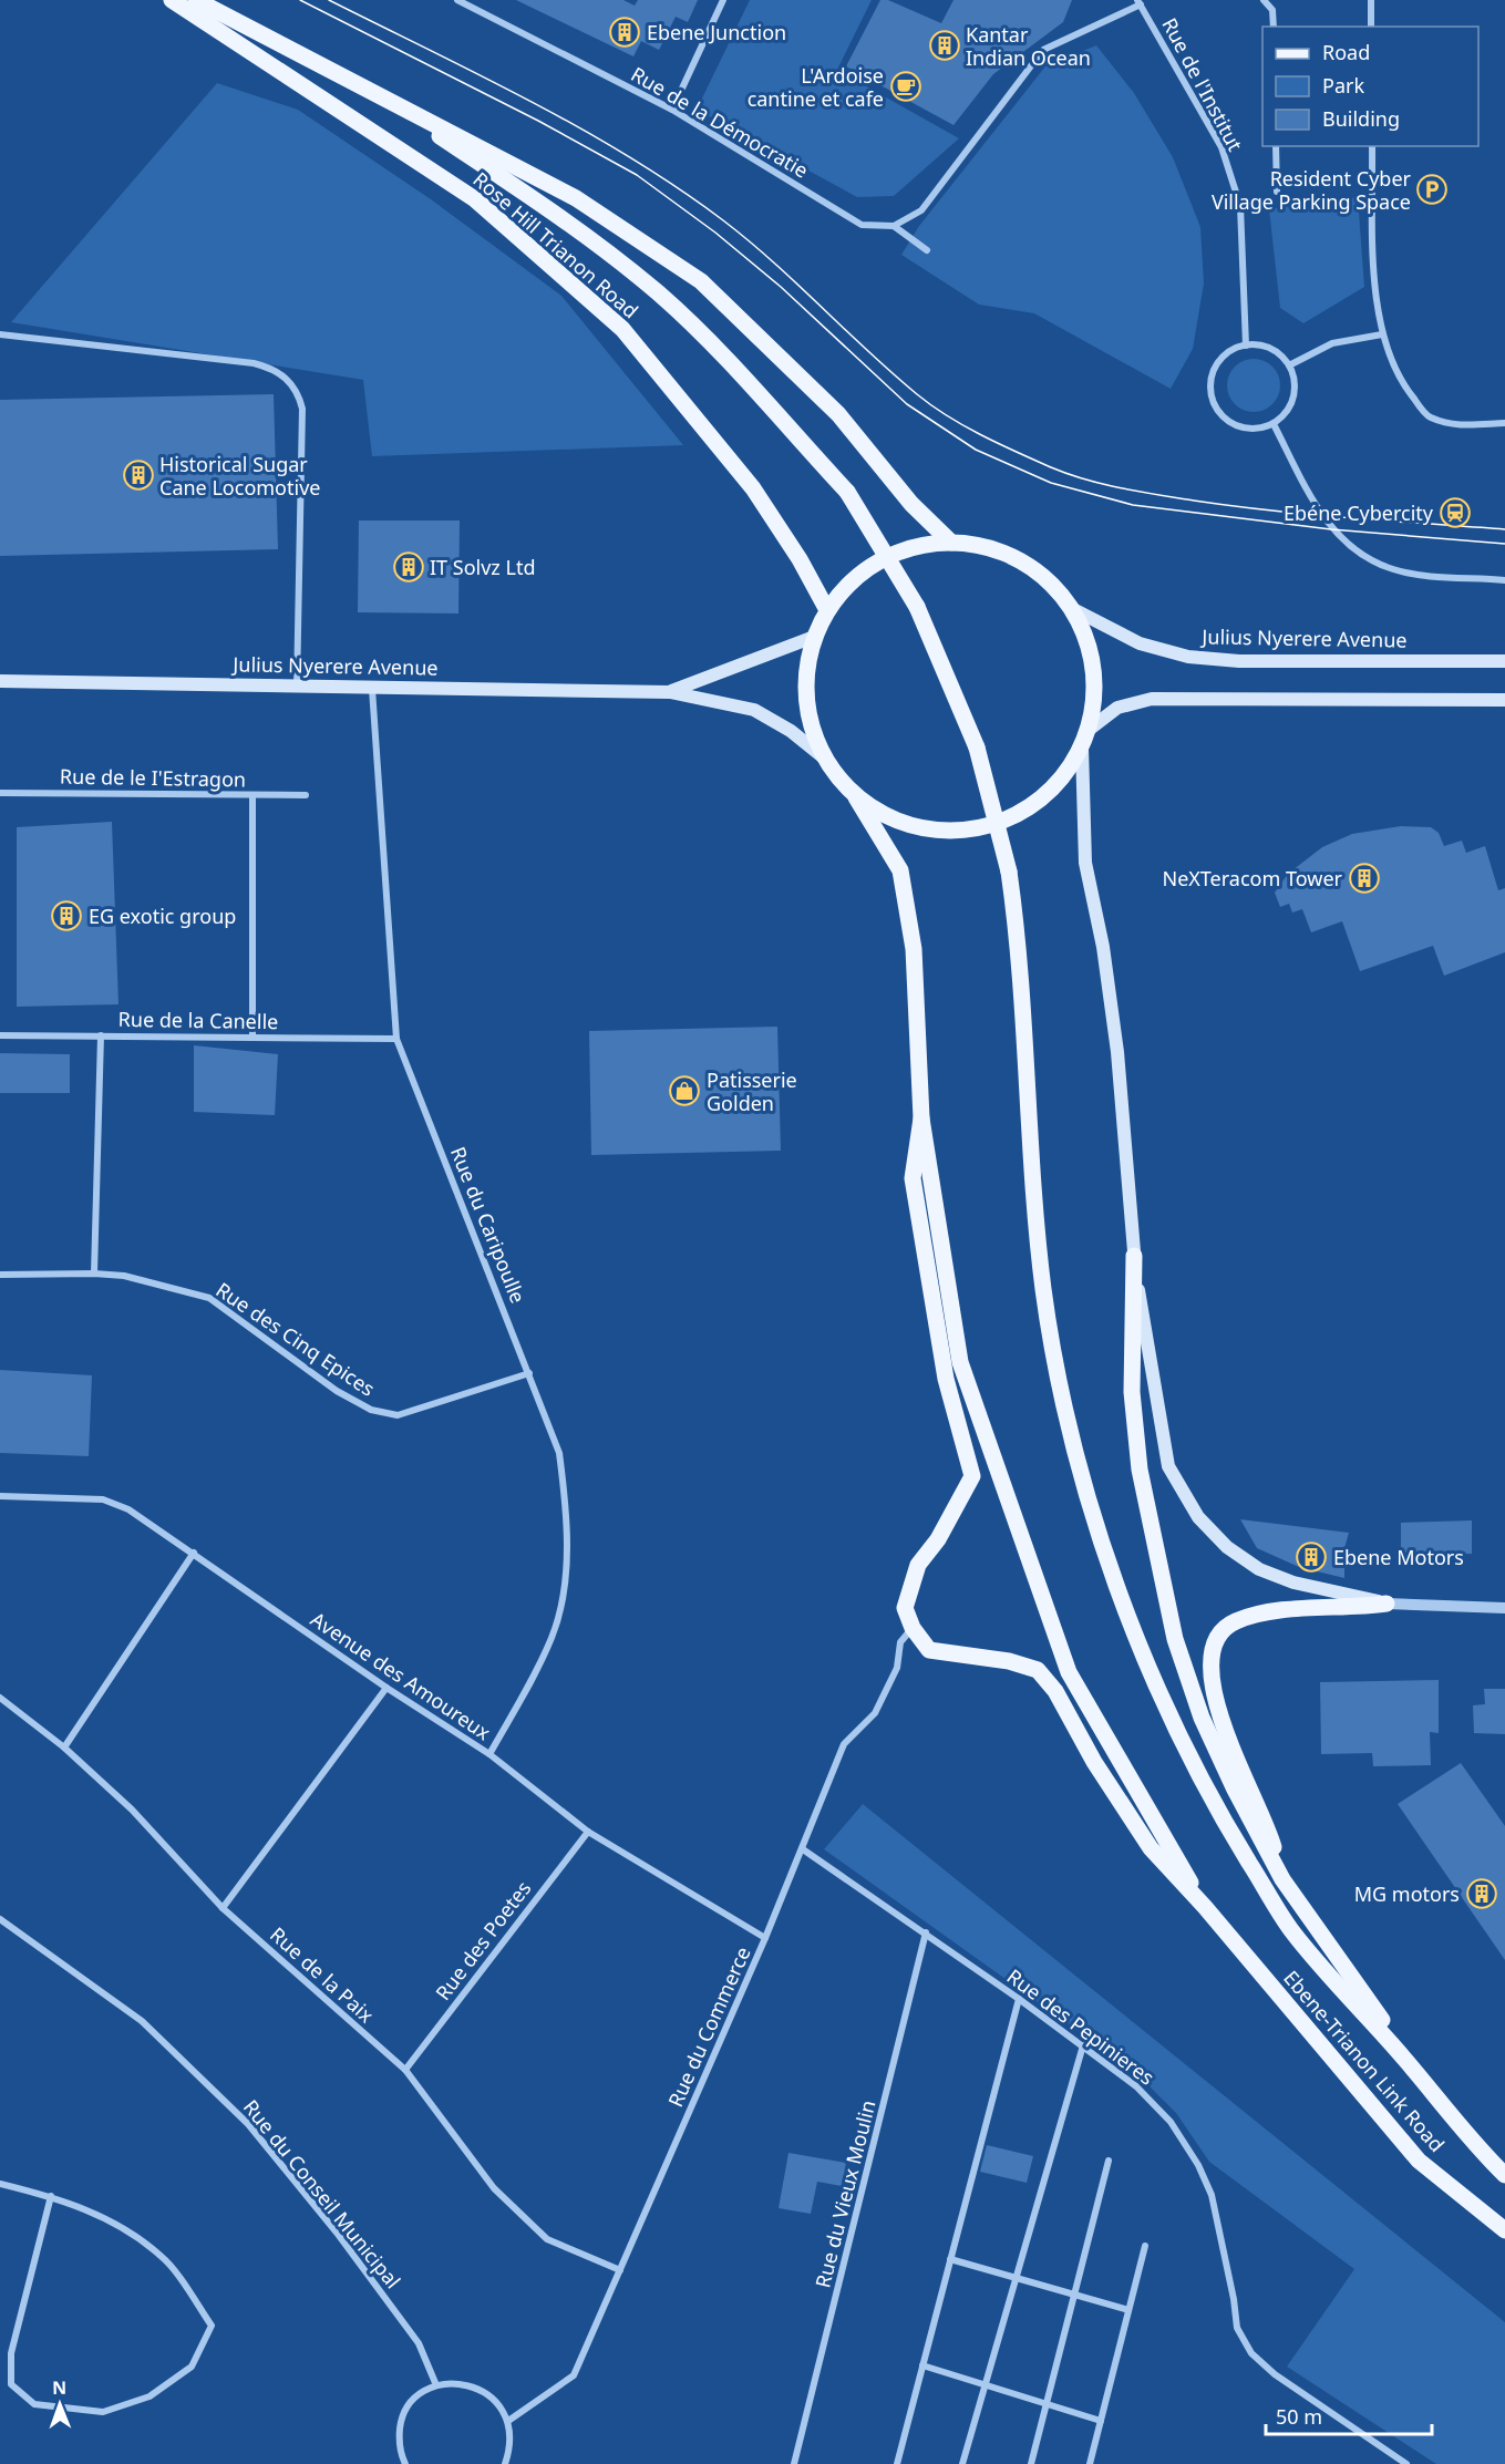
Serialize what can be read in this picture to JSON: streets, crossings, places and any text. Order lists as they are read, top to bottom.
{
  "streets": {
    "main road": ["Rose Hill Trianon Road", "Julius Nyerere Avenue", "Ebene-Trianon Link Road"],
    "street": [
      "Rue de l'Institut",
      "Rue de la Démocratie",
      "Rue de le I'Estragon",
      "Rue de la Canelle",
      "Rue du Caripoulle",
      "Rue des Cinq Epices",
      "Avenue des Amoureux",
      "Rue des Poetes",
      "Rue de la Paix",
      "Rue du Commerce",
      "Rue des Pepinieres",
      "Rue du Conseil Municipal",
      "Rue du Vieux Moulin"
    ]
  },
  "crossings": [
    ["Rose Hill Trianon Road", "Julius Nyerere Avenue"],
    ["Julius Nyerere Avenue", "Rue du Caripoulle"],
    ["Rue de la Canelle", "Rue du Caripoulle"],
    ["Rue du Caripoulle", "Rue des Cinq Epices"],
    ["Rue du Caripoulle", "Avenue des Amoureux"],
    ["Avenue des Amoureux", "Rue des Poetes"],
    ["Avenue des Amoureux", "Rue du Commerce"],
    ["Rue des Poetes", "Rue de la Paix"],
    ["Rue de la Paix", "Rue du Commerce"],
    ["Rue du Commerce", "Rue des Pepinieres"],
    ["Rue des Pepinieres", "Rue du Vieux Moulin"]
  ],
  "places": {
    "building": [
      "Ebene Junction",
      "Kantar Indian Ocean",
      "Historical Sugar Cane Locomotive",
      "IT Solvz Ltd",
      "NeXTeracom Tower",
      "EG exotic group",
      "Ebene Motors",
      "MG motors"
    ],
    "cafe": ["L'Ardoise cantine et cafe"],
    "parking": ["Resident Cyber Village Parking Space"],
    "station": ["Ebéne Cybercity"],
    "shop": ["Patisserie Golden"]
  },
  "legend": ["Road", "Park", "Building"],
  "scale_bar": "50 m",
  "north": "top"
}
